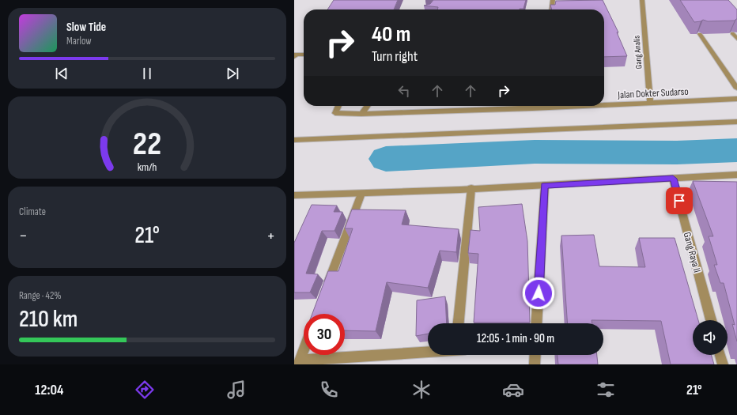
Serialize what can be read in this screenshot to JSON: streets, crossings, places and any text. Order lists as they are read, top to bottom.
{
  "streets": {
    "street": ["Gang Analis", "Jalan Dokter Sudarso", "Gang Raya II"]
  },
  "crossings": [
    ["Gang Analis", "Jalan Dokter Sudarso"]
  ],
  "page": {
    "turn": ["40 m", "Turn right"],
    "song": ["Slow Tide", "Marlow"],
    "tile": [
      "Climate",
      ["Range · 42%", "210 km"]
    ],
    "heat": ["−", "21°", "+"],
    "limit": "30",
    "trip": "12:05 · 1 min · 90 m",
    "tabs": ["12:04", "21°"],
    "gauge": ["22", "km/h"]
  }
}
